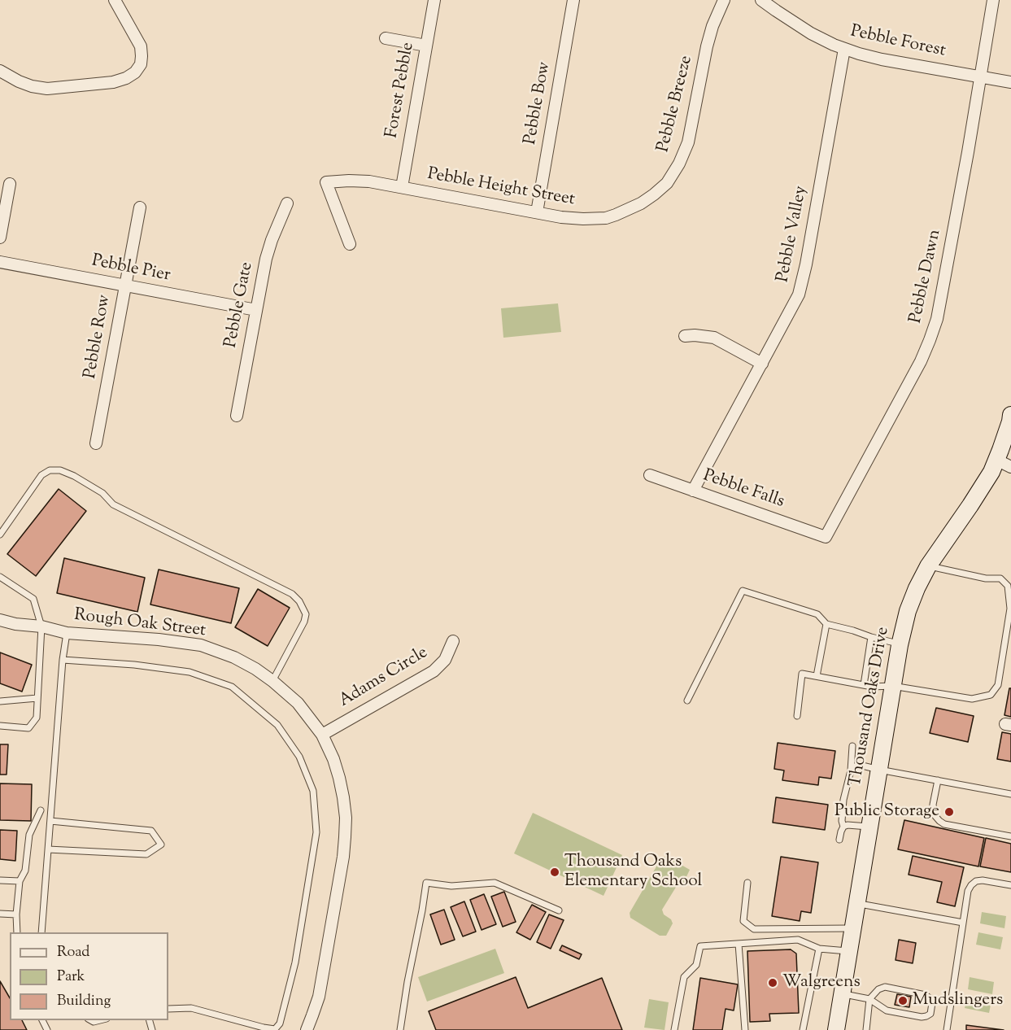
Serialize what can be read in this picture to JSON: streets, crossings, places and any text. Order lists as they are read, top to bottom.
{
  "streets": {
    "main road": ["Thousand Oaks Drive"],
    "street": [
      "Pebble Forest",
      "Forest Pebble",
      "Pebble Bow",
      "Pebble Breeze",
      "Pebble Height Street",
      "Pebble Valley",
      "Pebble Pier",
      "Pebble Dawn",
      "Pebble Gate",
      "Pebble Row",
      "Pebble Falls",
      "Rough Oak Street",
      "Adams Circle"
    ]
  },
  "crossings": [
    ["Pebble Forest", "Pebble Valley"],
    ["Pebble Forest", "Pebble Dawn"],
    ["Forest Pebble", "Pebble Height Street"],
    ["Pebble Bow", "Pebble Height Street"],
    ["Pebble Breeze", "Pebble Height Street"],
    ["Pebble Valley", "Pebble Falls"],
    ["Pebble Pier", "Pebble Gate"],
    ["Pebble Pier", "Pebble Row"],
    ["Pebble Dawn", "Pebble Falls"],
    ["Rough Oak Street", "Adams Circle"]
  ],
  "places": [
    "Public Storage",
    "Thousand Oaks Elementary School",
    "Walgreens",
    "Mudslingers"
  ],
  "legend": ["Road", "Park", "Building"]
}
